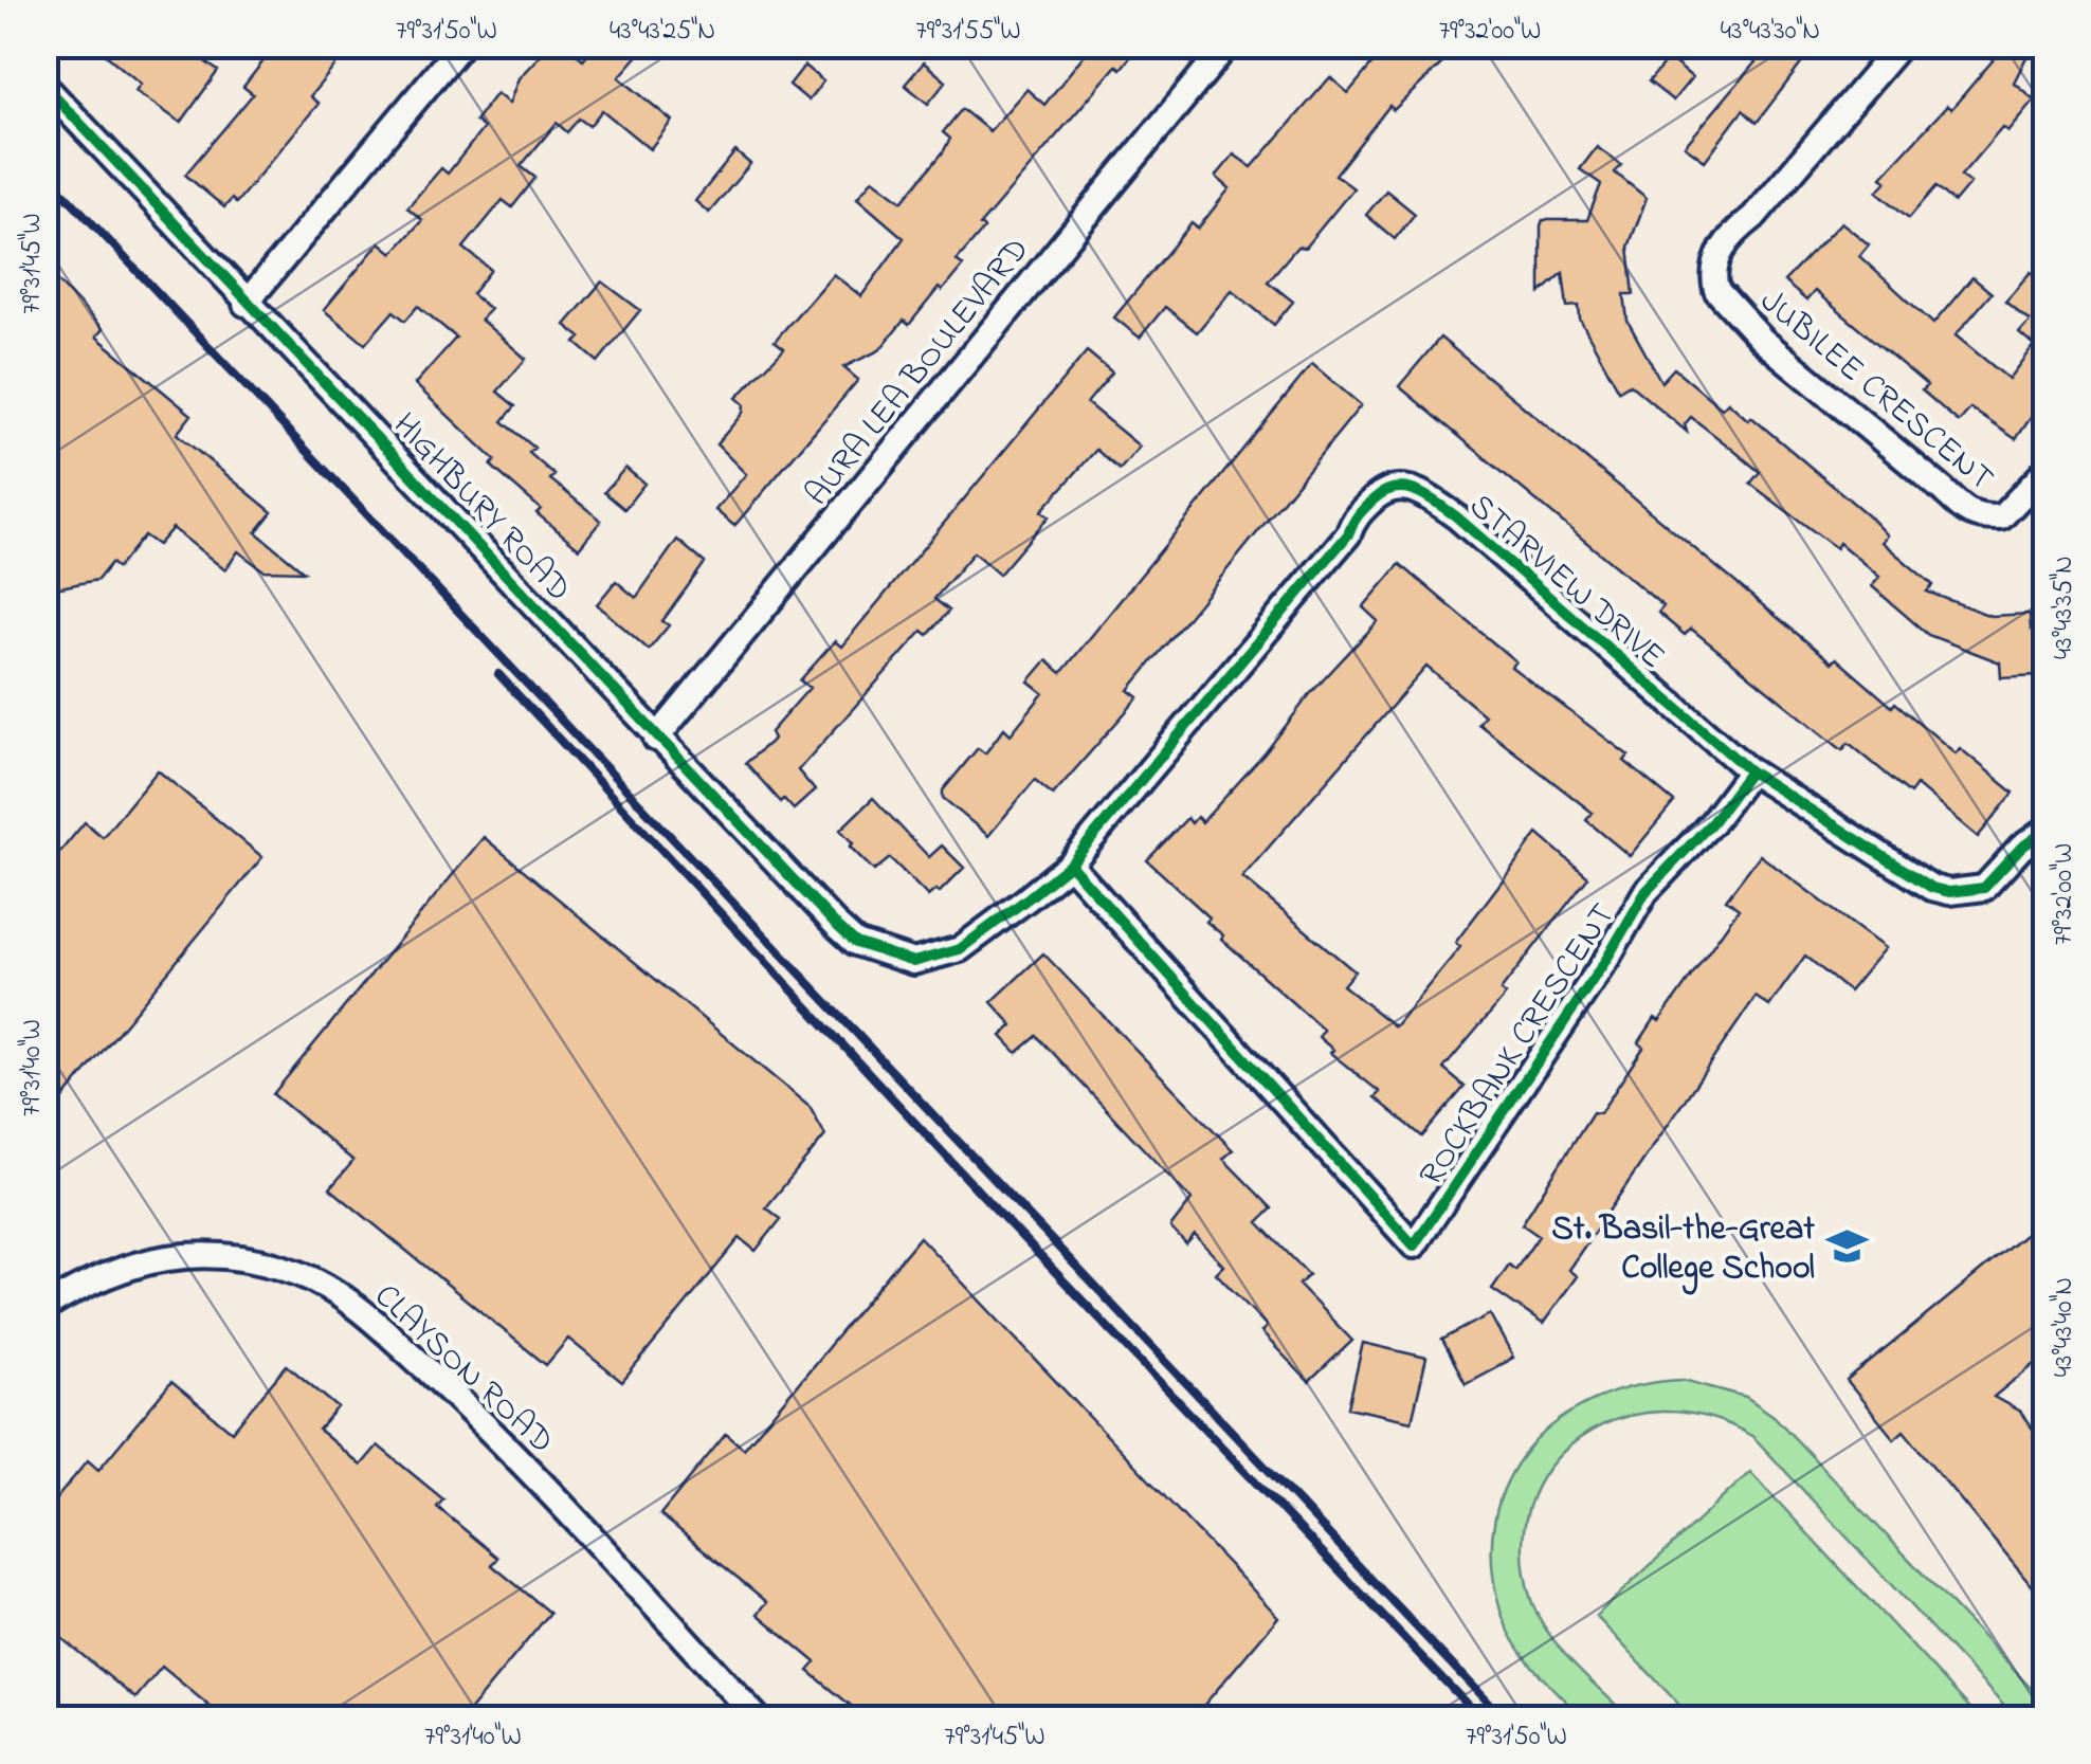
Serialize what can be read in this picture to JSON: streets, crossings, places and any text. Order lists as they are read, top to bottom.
{
  "streets": {
    "street": [
      "AURA LEA BOULEVARD",
      "JUBILEE CRESCENT",
      "HIGHBURY ROAD",
      "STARVIEW DRIVE",
      "ROCKBANK CRESCENT",
      "CLAYSON ROAD"
    ]
  },
  "crossings": [
    ["AURA LEA BOULEVARD", "HIGHBURY ROAD"],
    ["HIGHBURY ROAD", "STARVIEW DRIVE"],
    ["STARVIEW DRIVE", "ROCKBANK CRESCENT"]
  ],
  "places": {
    "school or university": ["St. Basil-the-Great College School"]
  },
  "coordinates": [
    "79°31'50\"W",
    "43°43'25\"N",
    "79°31'55\"W",
    "79°32'00\"W",
    "43°43'30\"N",
    "79°31'45\"W",
    "43°43'35\"N",
    "79°31'40\"W",
    "43°43'40\"N"
  ]
}
